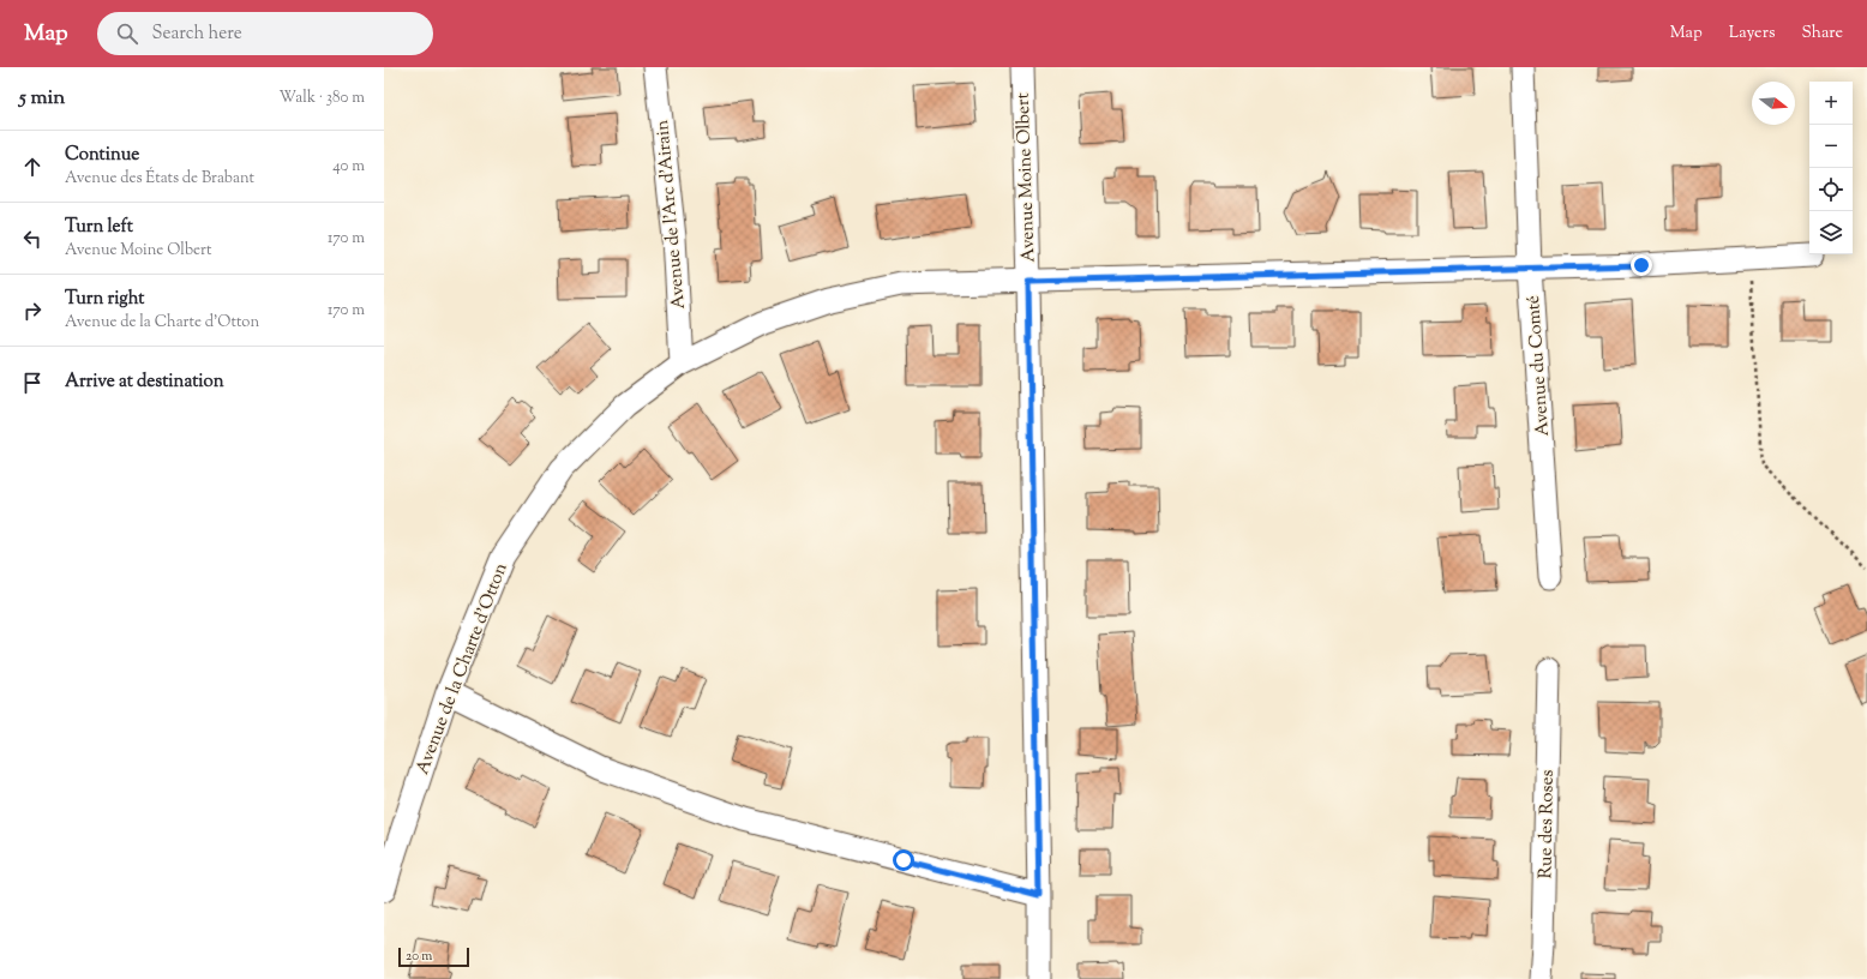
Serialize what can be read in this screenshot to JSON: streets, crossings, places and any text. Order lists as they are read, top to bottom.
{
  "streets": {
    "street": [
      "Avenue Moine Olbert",
      "Avenue de l'Arc d'Airain",
      "Avenue du Comté",
      "Avenue de la Charte d'Otton",
      "Rue des Roses"
    ]
  },
  "crossings": [
    ["Avenue Moine Olbert", "Avenue de la Charte d'Otton"],
    ["Avenue de l'Arc d'Airain", "Avenue de la Charte d'Otton"],
    ["Avenue du Comté", "Avenue de la Charte d'Otton"]
  ],
  "scale_bar": "20 m",
  "north": "right",
  "page": {
    "header": "Map",
    "search": "Search here",
    "nav": ["Map", "Layers", "Share"],
    "heading": ["5 min", "Walk · 380 m"],
    "map_buttons": ["+", "−"],
    "list": [
      ["Continue", "Avenue des États de Brabant", "40 m"],
      ["Turn left", "Avenue Moine Olbert", "170 m"],
      ["Turn right", "Avenue de la Charte d'Otton", "170 m"],
      "Arrive at destination"
    ],
    "scale": "20 m"
  }
}
